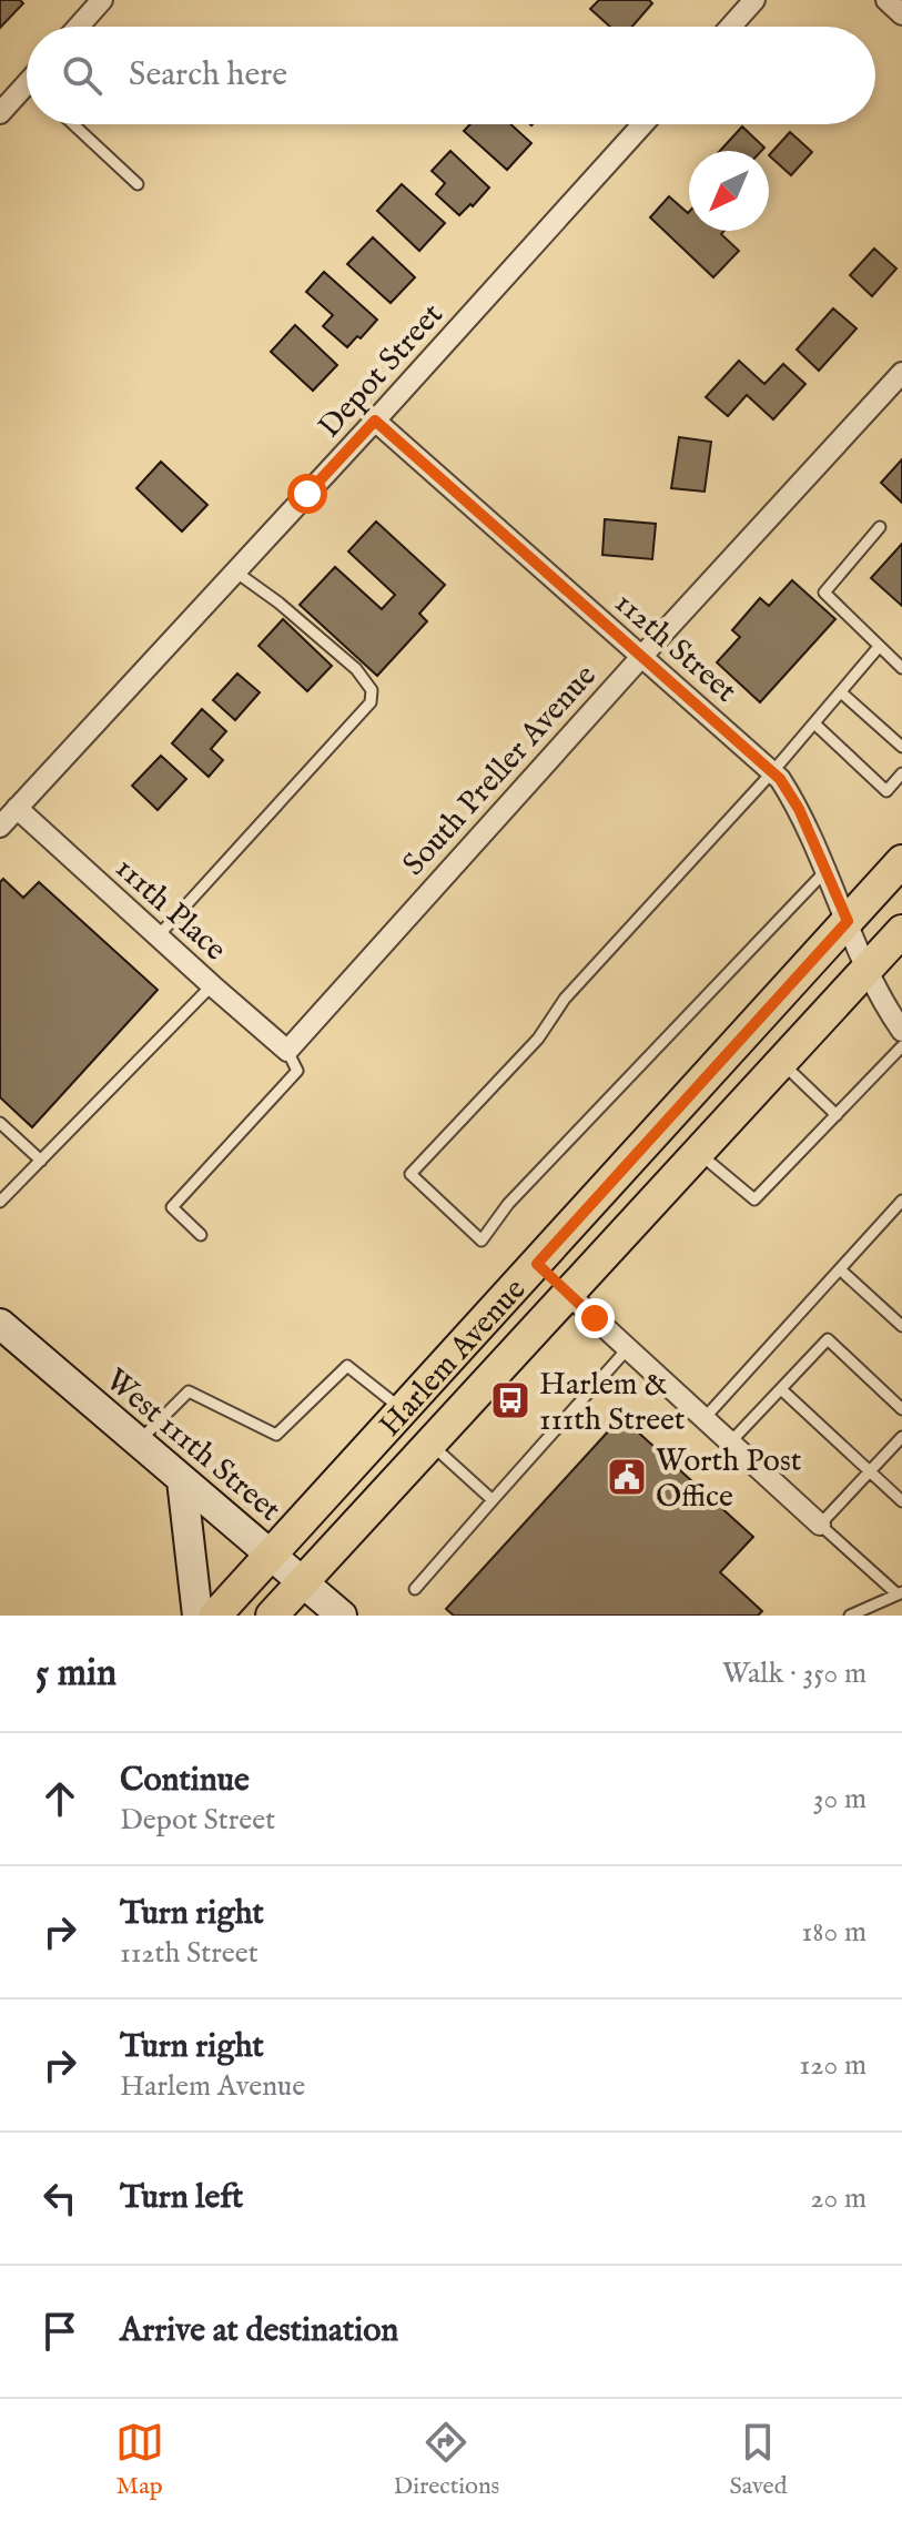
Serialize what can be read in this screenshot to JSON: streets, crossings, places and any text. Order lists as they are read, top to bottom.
{
  "streets": {
    "main road": ["Harlem Avenue", "West 111th Street"],
    "street": [
      "Depot Street",
      "112th Street",
      "South Preller Avenue",
      "111th Place"
    ]
  },
  "crossings": [
    ["Depot Street", "112th Street"],
    ["Depot Street", "111th Place"],
    ["112th Street", "South Preller Avenue"],
    ["112th Street", "Harlem Avenue"],
    ["South Preller Avenue", "111th Place"],
    ["Harlem Avenue", "West 111th Street"]
  ],
  "places": {
    "bus stop": ["Harlem & 111th Street"],
    "public building": ["Worth Post Office"]
  },
  "north": "bottom left",
  "page": {
    "search": "Search here",
    "heading": ["5 min", "Walk · 350 m"],
    "list": [
      ["Continue", "Depot Street", "30 m"],
      ["Turn right", "112th Street", "180 m"],
      ["Turn right", "Harlem Avenue", "120 m"],
      ["Turn left", "20 m"],
      "Arrive at destination"
    ],
    "nav": ["Map", "Directions", "Saved"]
  }
}
